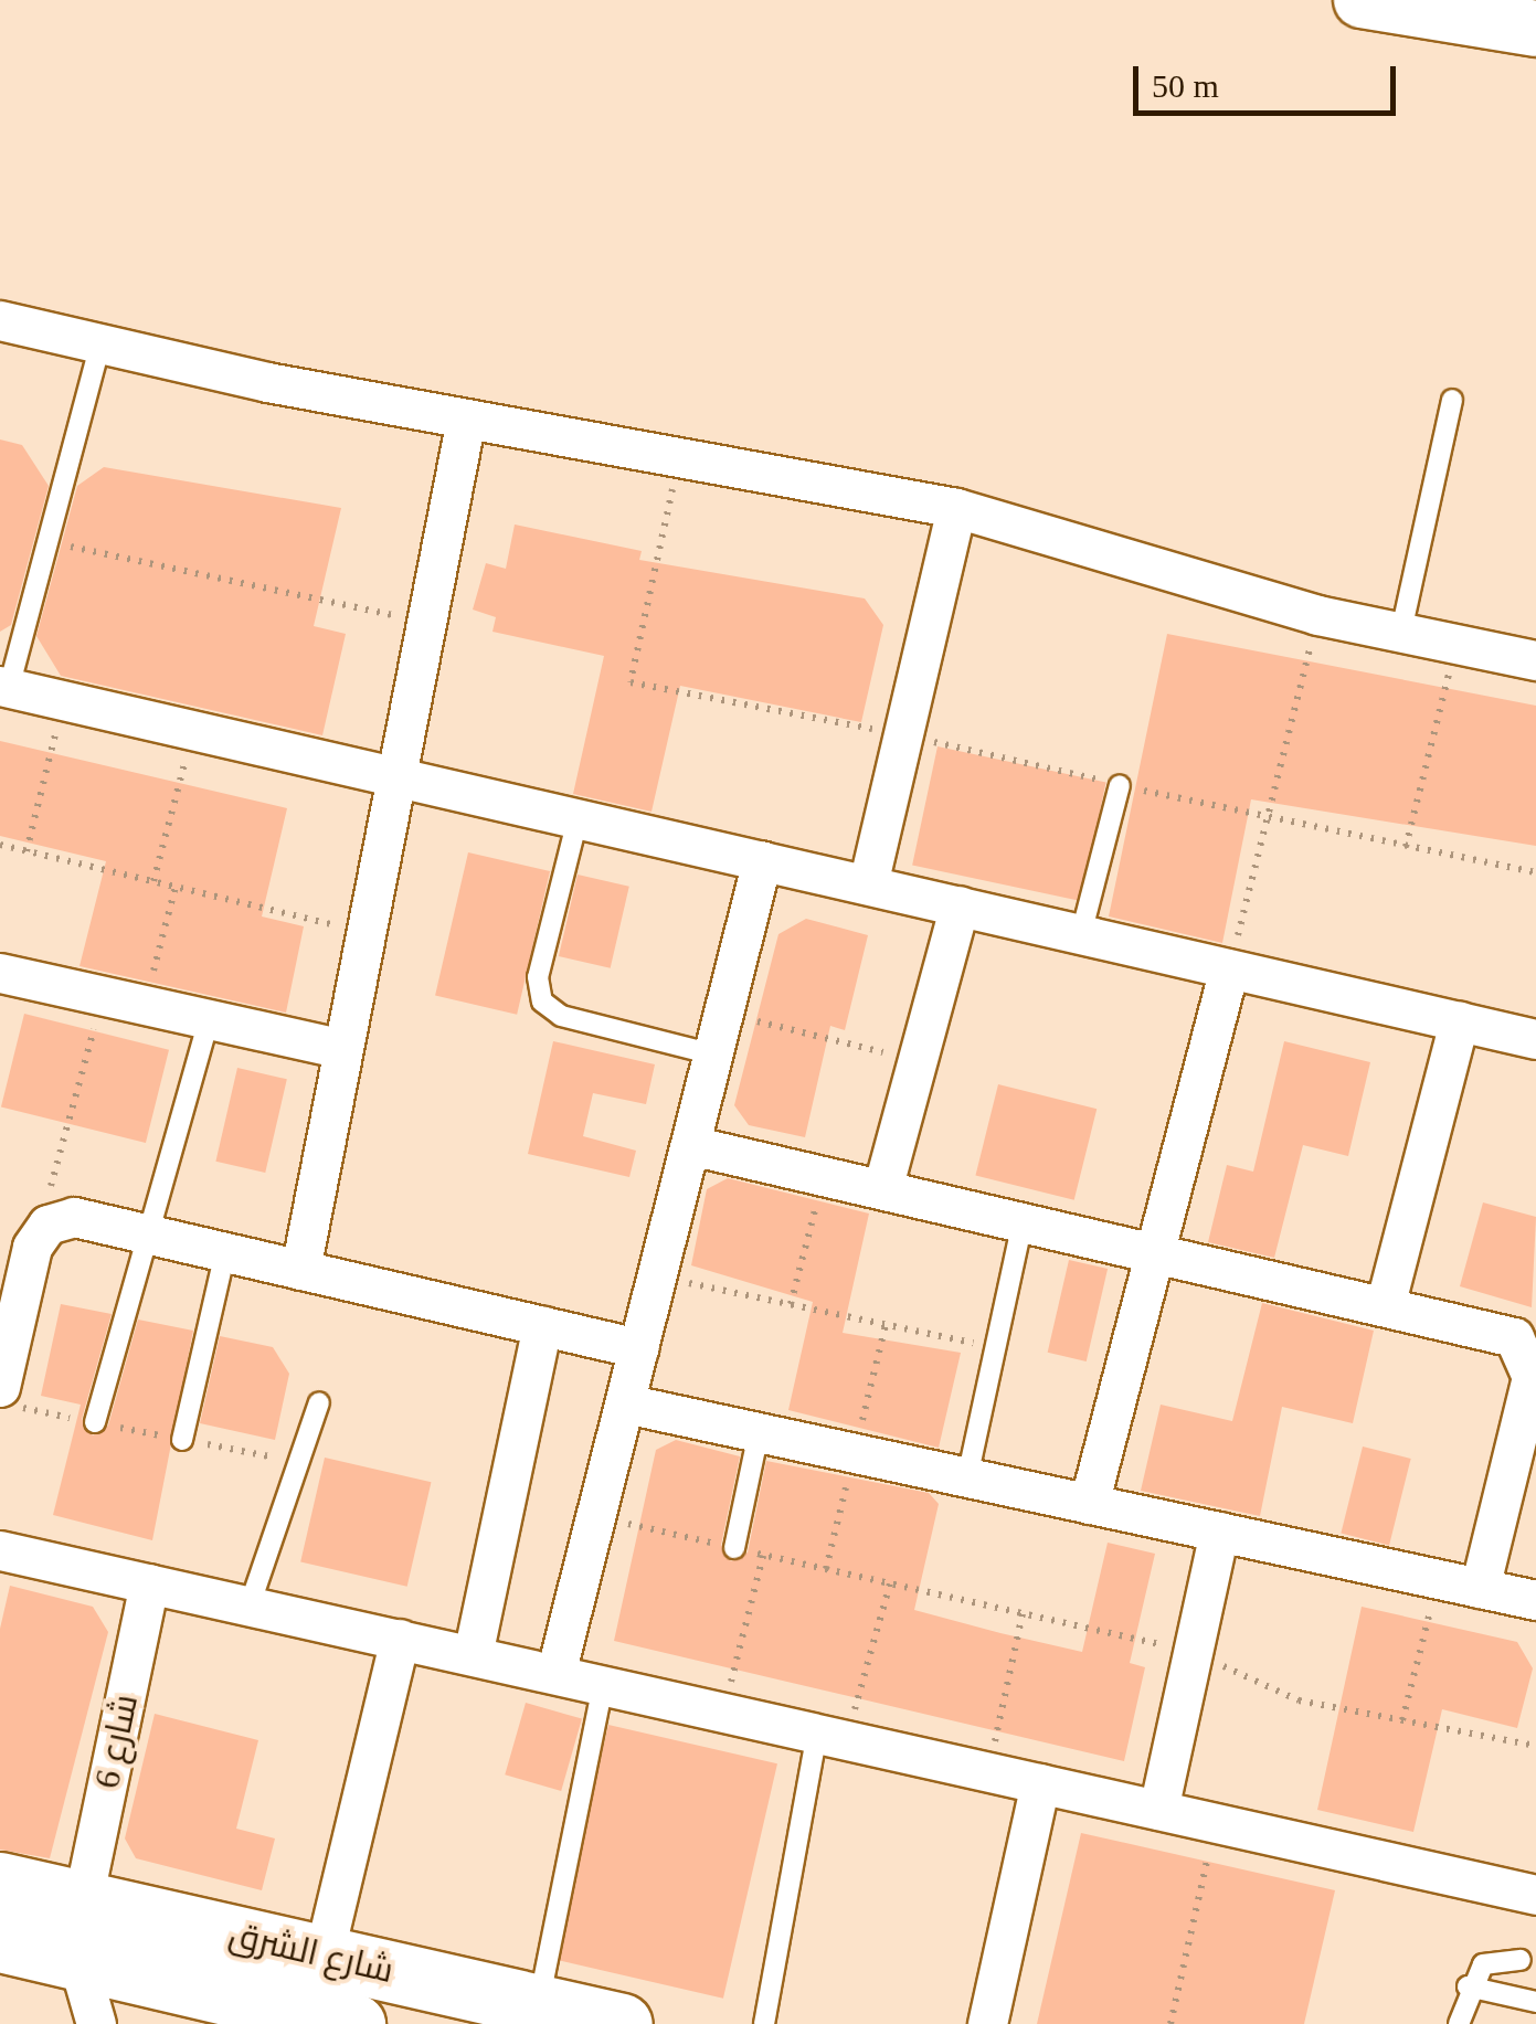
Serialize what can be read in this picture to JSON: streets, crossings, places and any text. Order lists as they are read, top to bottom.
{
  "streets": {
    "main road": ["شارع الشرق"],
    "street": ["شارع 6"]
  },
  "crossings": [
    ["شارع 6", "شارع الشرق"]
  ],
  "scale_bar": "50 m"
}
